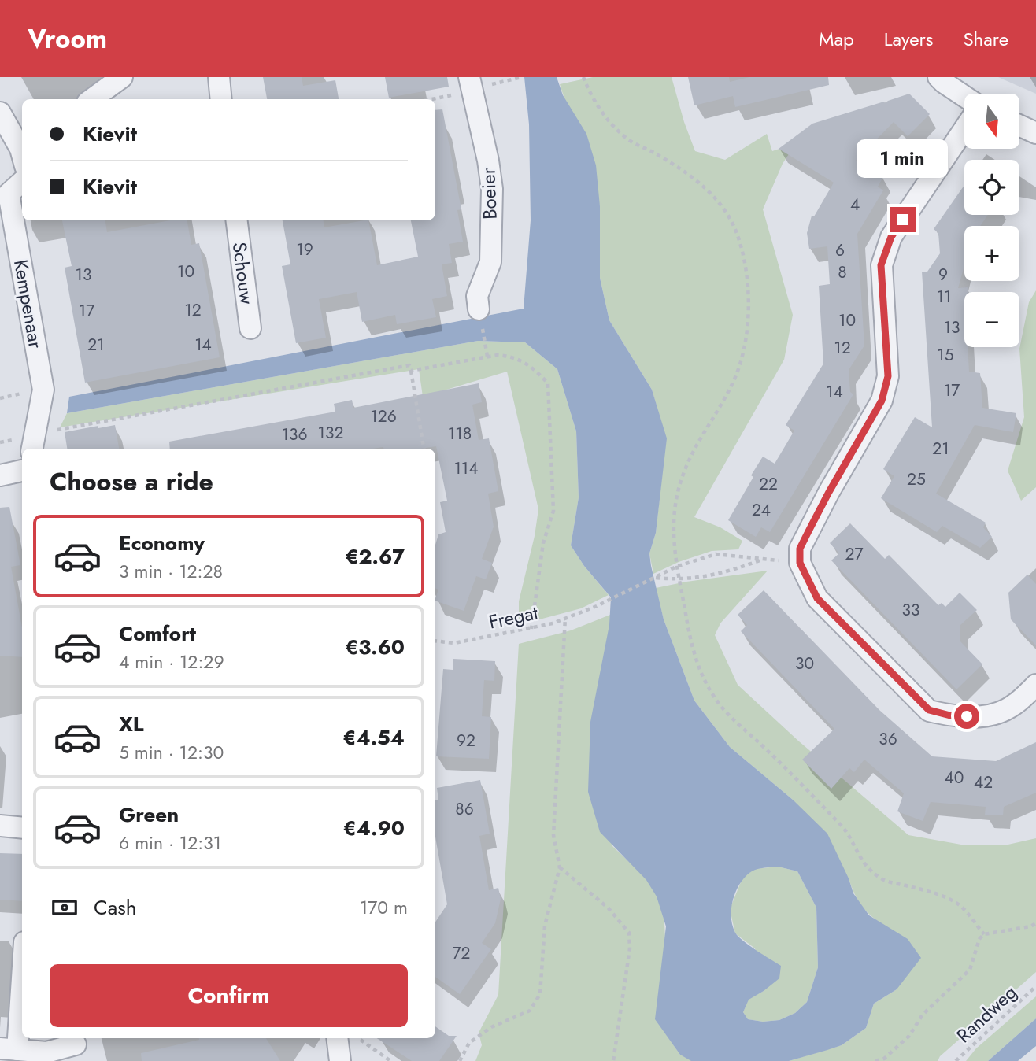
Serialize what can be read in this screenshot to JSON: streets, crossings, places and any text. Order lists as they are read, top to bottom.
{
  "streets": {
    "street": ["Boeier", "Schouw", "Kempenaar"],
    "path": ["Fregat", "Randweg"]
  },
  "house_numbers": [
    "4",
    "19",
    "6",
    "10",
    "8",
    "13",
    "9",
    "11",
    "12",
    "17",
    "10",
    "13",
    "21",
    "14",
    "12",
    "15",
    "17",
    "14",
    "126",
    "132",
    "118",
    "136",
    "21",
    "114",
    "25",
    "22",
    "24",
    "27",
    "33",
    "30",
    "36",
    "92",
    "40",
    "42",
    "86",
    "72"
  ],
  "north": "bottom",
  "page": {
    "header": "Vroom",
    "nav": ["Map", "Layers", "Share"],
    "map_buttons": ["+", "−"],
    "banner": ["Kievit", "Kievit"],
    "bubble": "1 min",
    "heading": "Choose a ride",
    "list": [
      {
        "name": "Economy",
        "note": "3 min · 12:28",
        "value": "€2.67"
      },
      {
        "name": "Comfort",
        "note": "4 min · 12:29",
        "value": "€3.60"
      },
      {
        "name": "XL",
        "note": "5 min · 12:30",
        "value": "€4.54"
      },
      {
        "name": "Green",
        "note": "6 min · 12:31",
        "value": "€4.90"
      }
    ],
    "pay": ["Cash", "170 m"],
    "buttons": "Confirm"
  }
}
